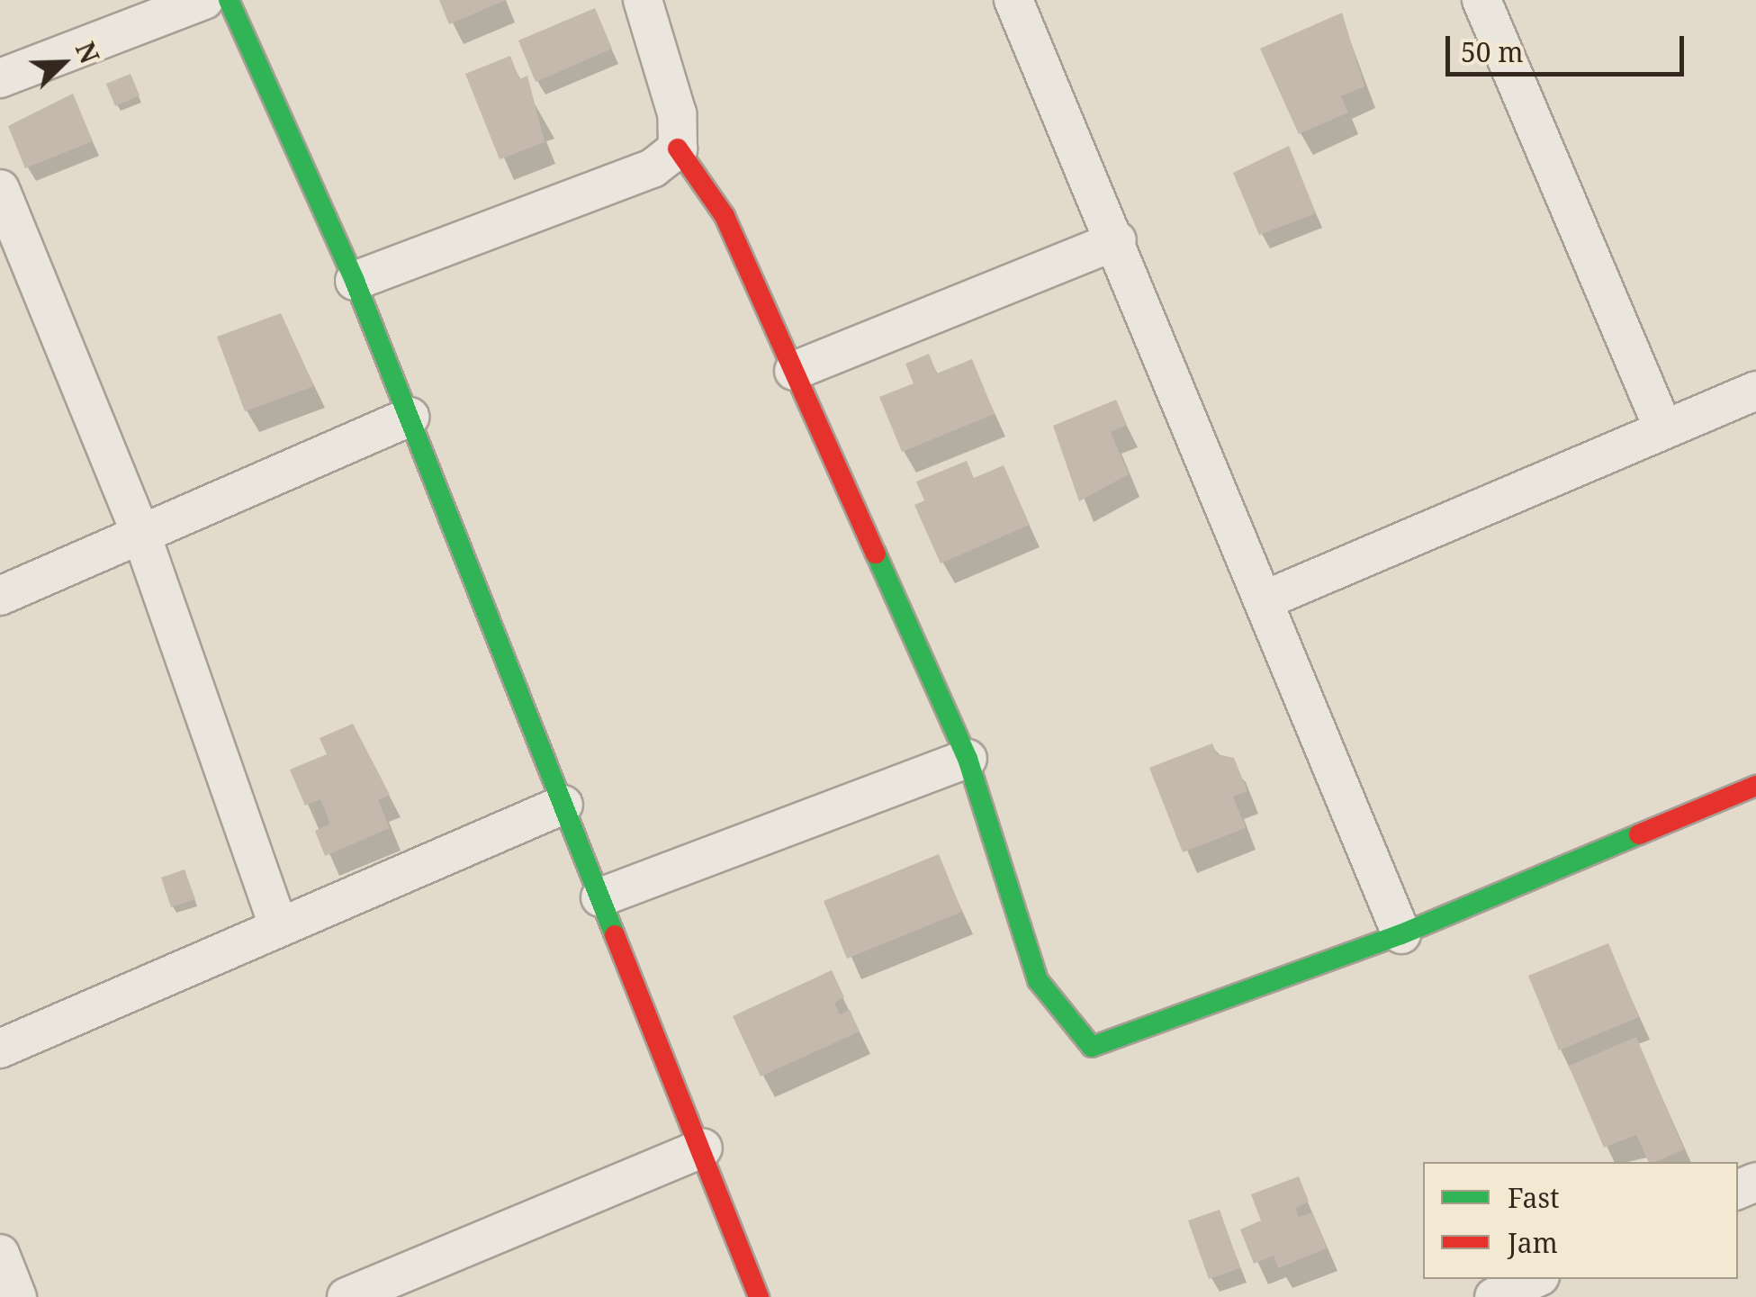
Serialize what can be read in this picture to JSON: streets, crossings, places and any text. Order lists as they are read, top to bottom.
{
  "legend": ["Fast", "Jam"],
  "scale_bar": "50 m",
  "north": "top right"
}
